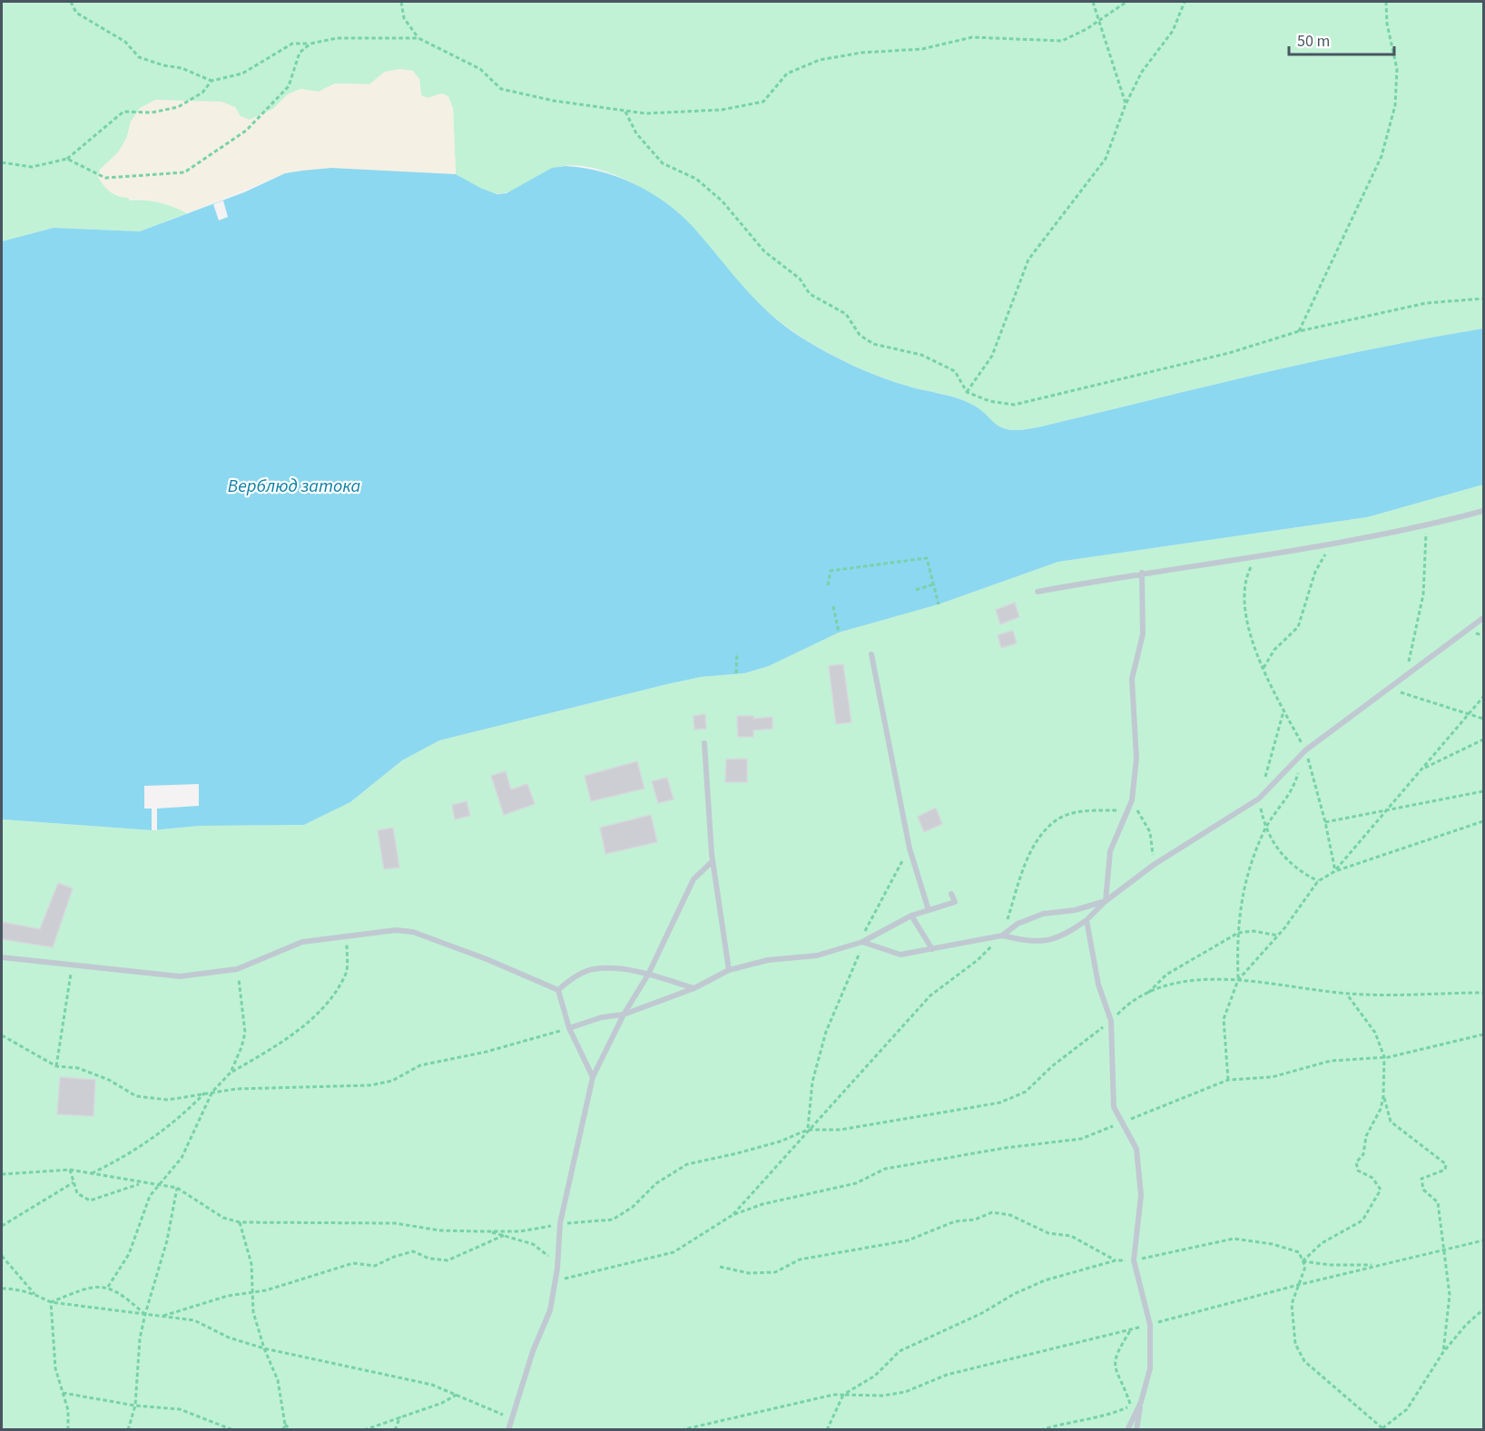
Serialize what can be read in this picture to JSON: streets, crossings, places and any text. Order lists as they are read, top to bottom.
{
  "water": ["Верблюд затока"],
  "scale_bar": "50 m"
}
